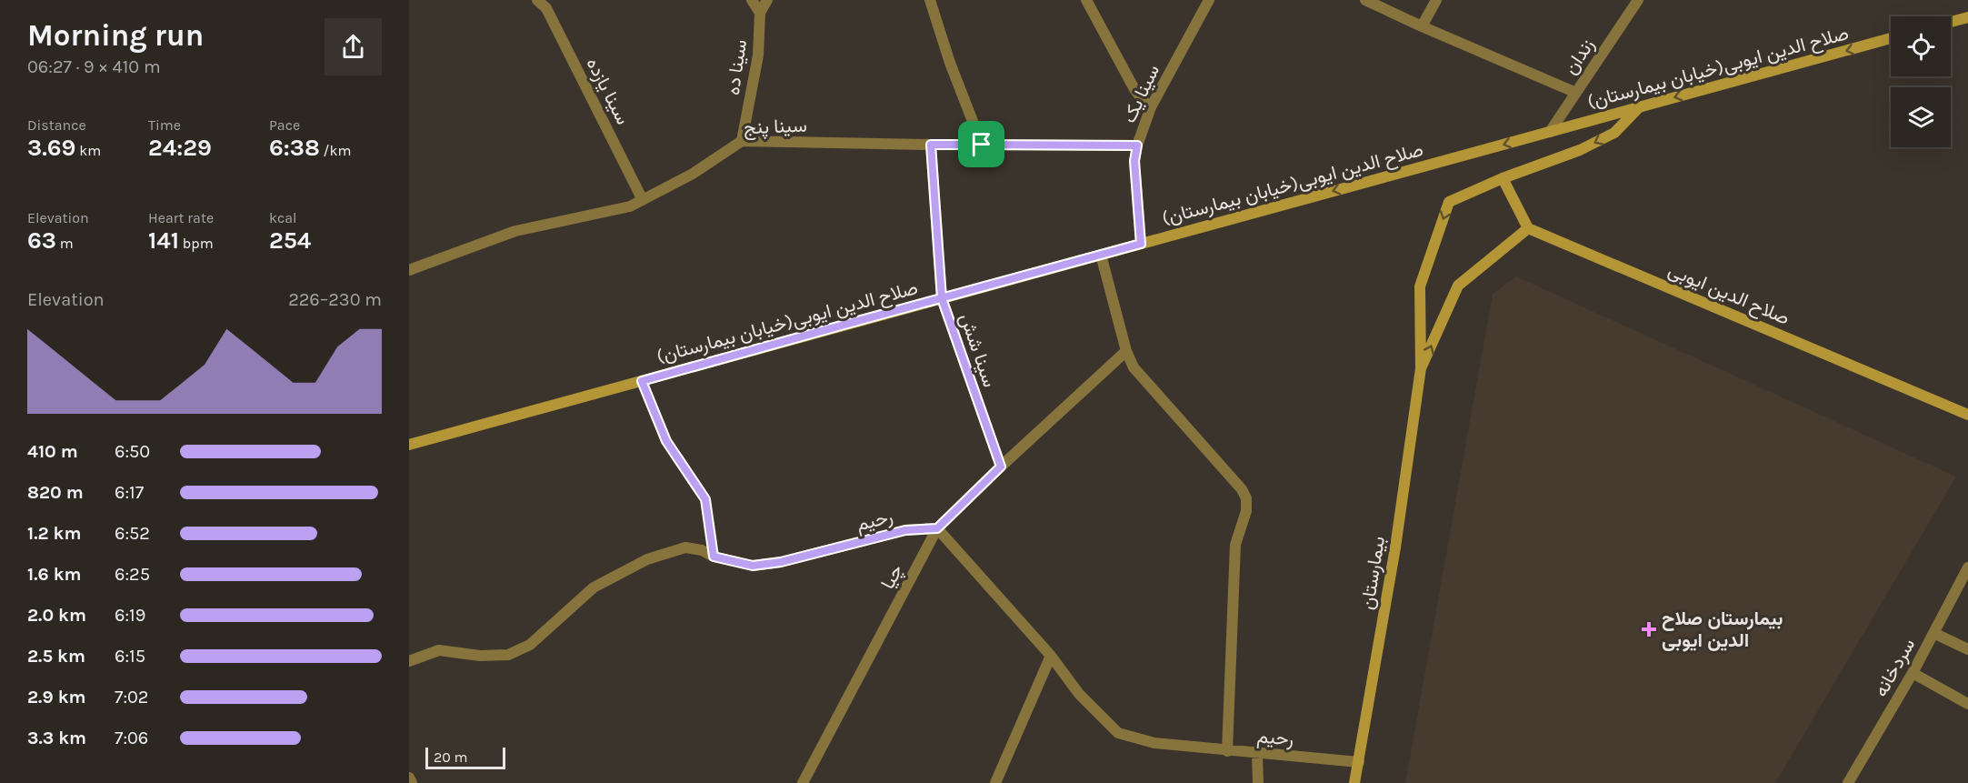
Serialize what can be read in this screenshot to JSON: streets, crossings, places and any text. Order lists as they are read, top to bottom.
{
  "streets": {
    "main road": ["صلاح الدین ایوبی(خیابان بیمارستان)", "صلاح الدین ایوبی", "بیمارستان"],
    "street": [
      "زندان",
      "سینا ده",
      "سینا یازده",
      "سینا یک",
      "سینا پنج",
      "سینا شش",
      "رحیم",
      "چیا",
      "سردخانه"
    ]
  },
  "crossings": [
    ["زندان", "صلاح الدین ایوبی(خیابان بیمارستان)"],
    ["سینا ده", "سینا پنج"],
    ["صلاح الدین ایوبی(خیابان بیمارستان)", "سینا یک"],
    ["صلاح الدین ایوبی(خیابان بیمارستان)", "سینا شش"],
    ["سینا یازده", "سینا پنج"],
    ["سینا یک", "سینا پنج"],
    ["سینا پنج", "سینا شش"],
    ["سینا شش", "چیا"],
    ["رحیم", "بیمارستان"],
    ["رحیم", "چیا"]
  ],
  "one_way": ["صلاح الدین ایوبی(خیابان بیمارستان)"],
  "places": {
    "health": ["بیمارستان صلاح الدین ایوبی"]
  },
  "scale_bar": "20 m",
  "page": {
    "heading": ["Morning run", "06:27 · 9 × 410 m"],
    "stats": [
      ["Distance", "3.69 km"],
      ["Time", "24:29"],
      ["Pace", "6:38 /km"],
      ["Elevation", "63 m"],
      ["Heart rate", "141 bpm"],
      ["kcal", "254"]
    ],
    "chart": ["Elevation", "226–230 m"],
    "list": [
      {
        "name": "410 m",
        "note": "6:50"
      },
      {
        "name": "820 m",
        "note": "6:17"
      },
      {
        "name": "1.2 km",
        "note": "6:52"
      },
      {
        "name": "1.6 km",
        "note": "6:25"
      },
      {
        "name": "2.0 km",
        "note": "6:19"
      },
      {
        "name": "2.5 km",
        "note": "6:15"
      },
      {
        "name": "2.9 km",
        "note": "7:02"
      },
      {
        "name": "3.3 km",
        "note": "7:06"
      }
    ],
    "scale": "20 m"
  }
}
